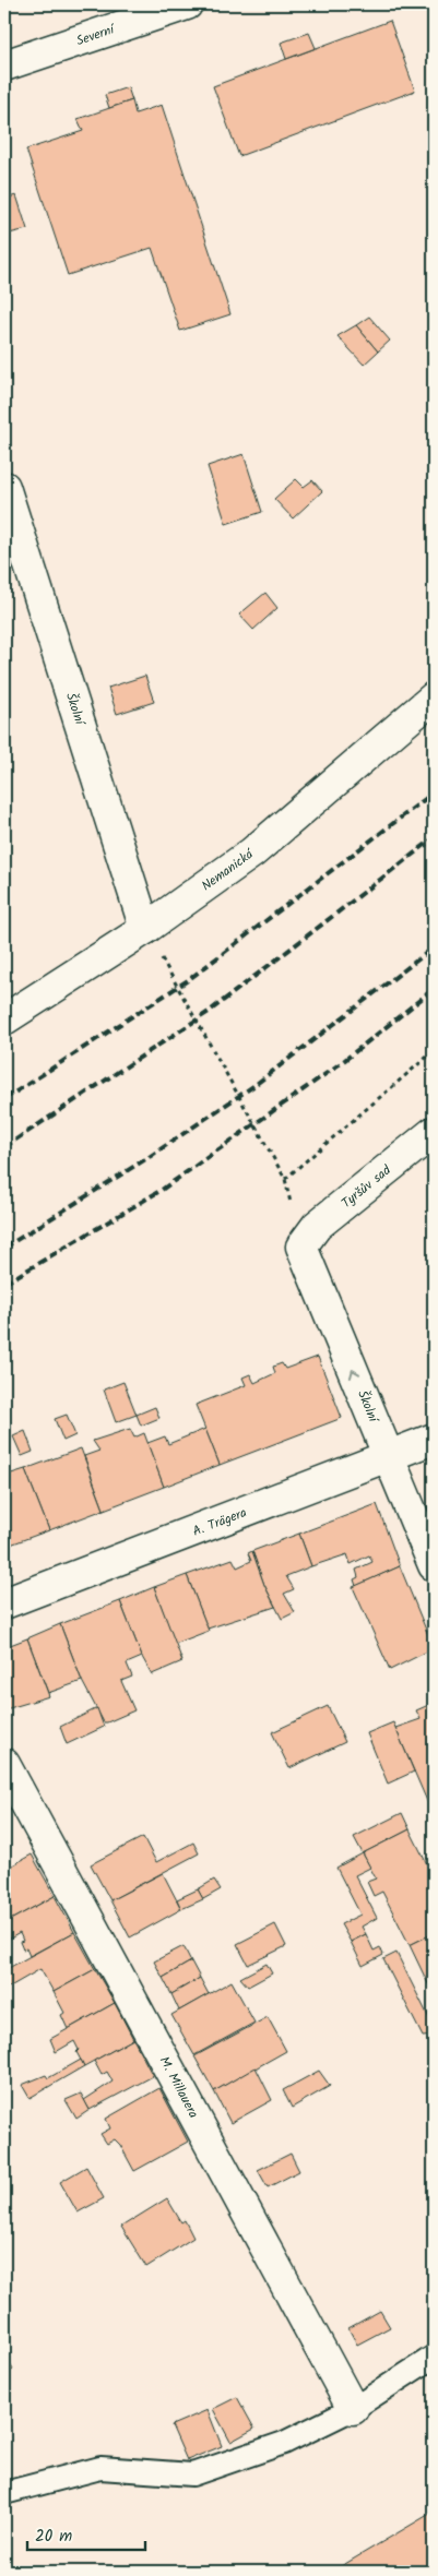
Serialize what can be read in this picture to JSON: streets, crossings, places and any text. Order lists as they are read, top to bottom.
{
  "streets": {
    "street": [
      "Severní",
      "Školní",
      "Nemanická",
      "Tyršův sad",
      "A. Trägera",
      "M. Millauera"
    ]
  },
  "crossings": [
    ["Školní", "Nemanická"],
    ["Školní", "Tyršův sad"],
    ["Školní", "A. Trägera"]
  ],
  "scale_bar": "20 m"
}
